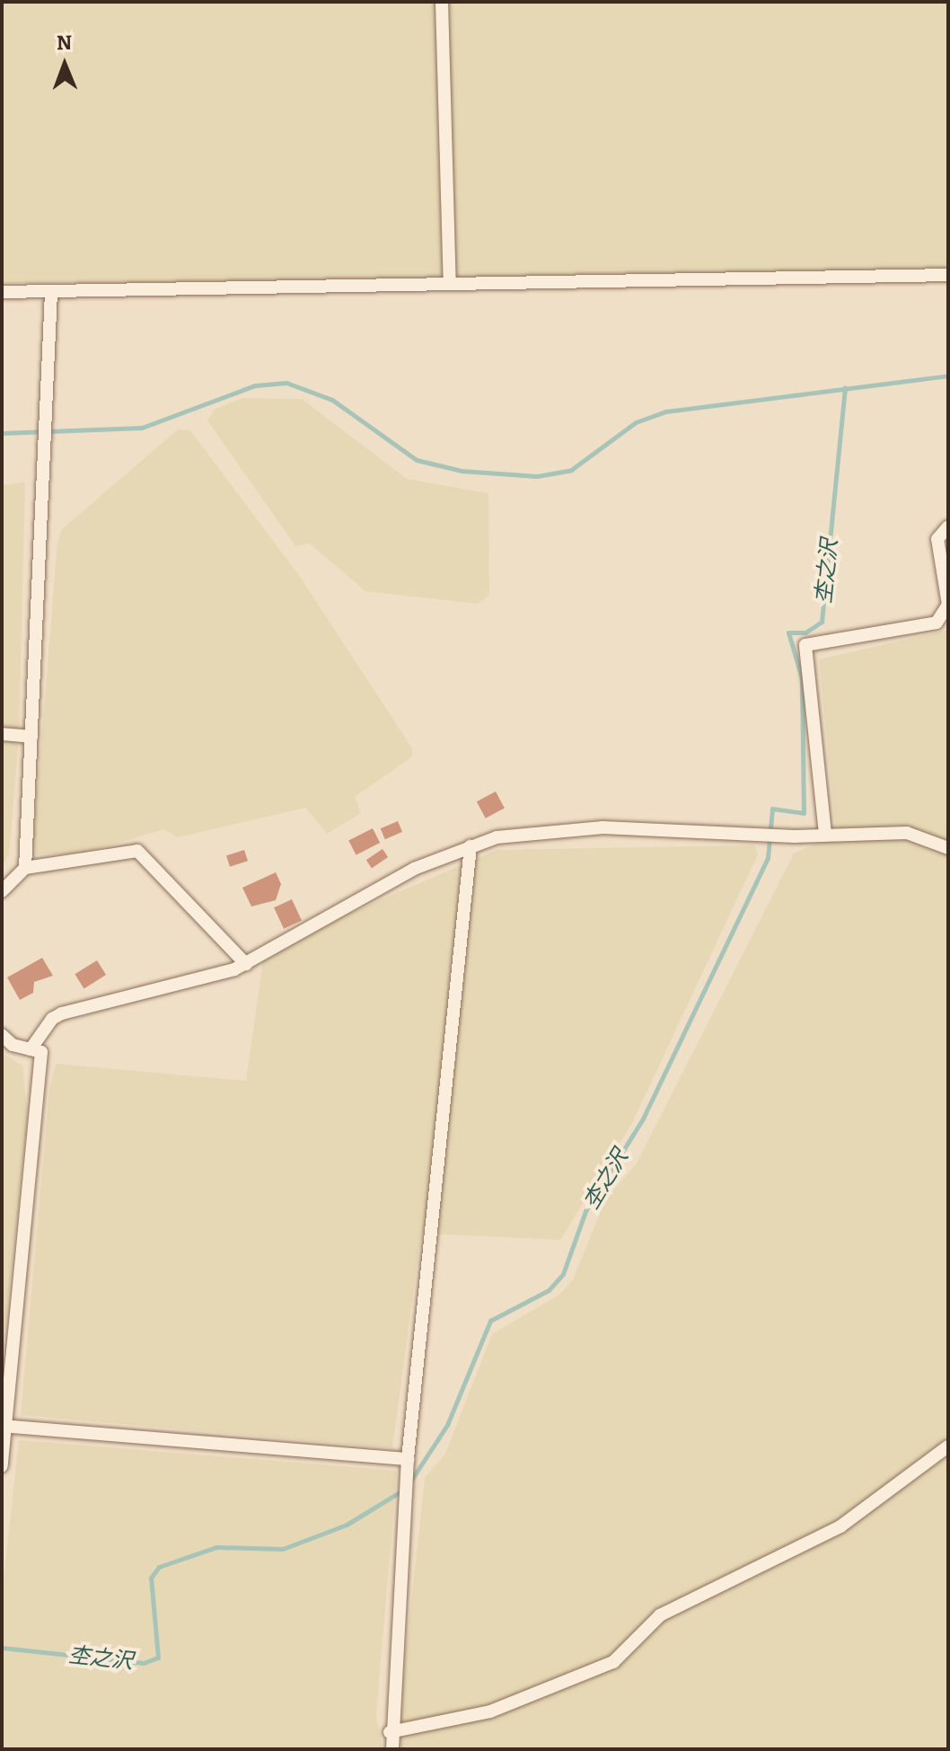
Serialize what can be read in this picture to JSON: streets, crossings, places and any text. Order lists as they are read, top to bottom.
{
  "water": ["杢之沢"],
  "north": "top"
}
